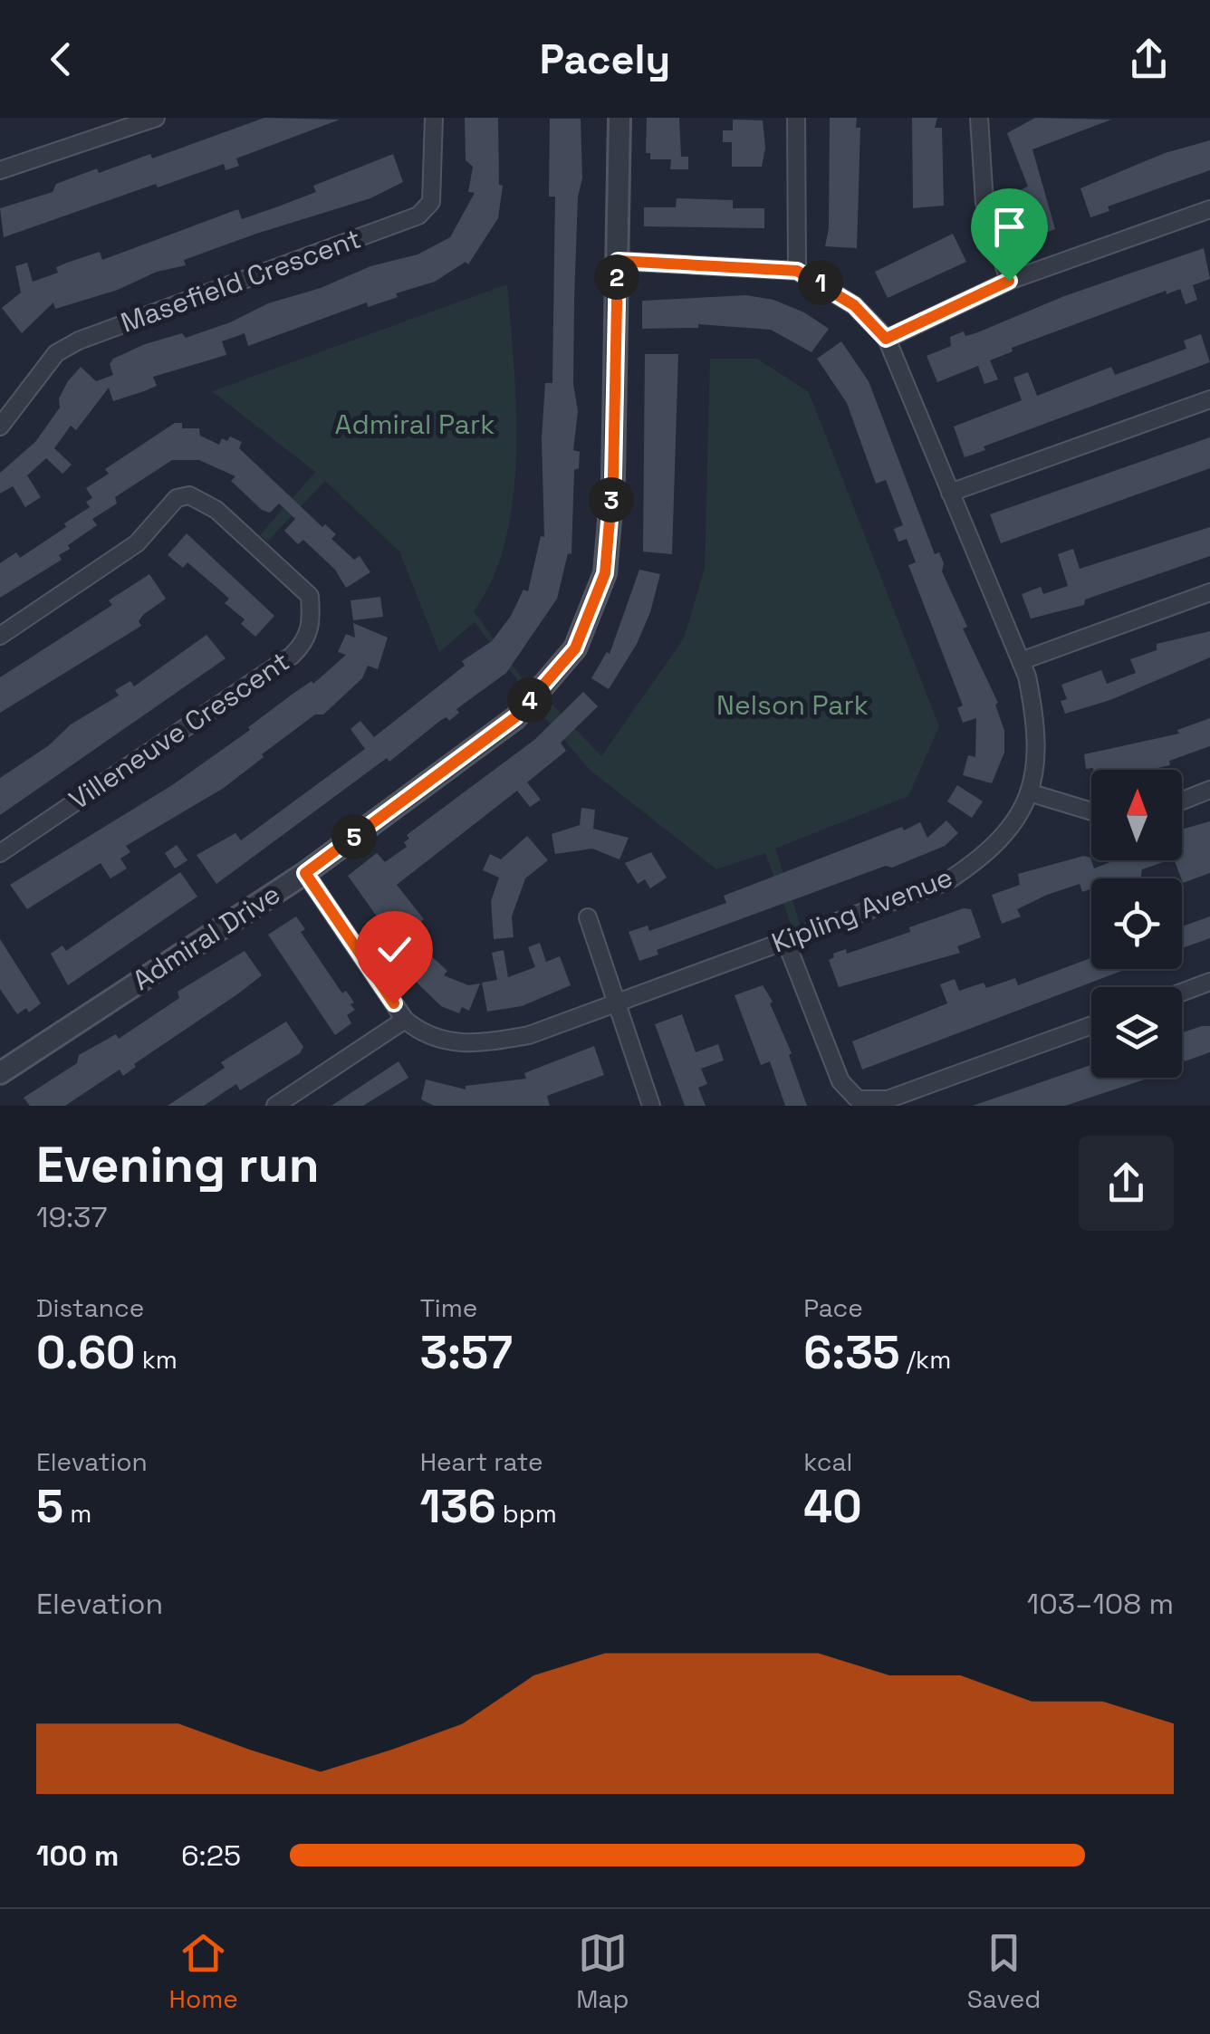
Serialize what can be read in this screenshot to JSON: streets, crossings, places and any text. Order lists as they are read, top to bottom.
{
  "streets": {
    "street": [
      "Masefield Crescent",
      "Villeneuve Crescent",
      "Kipling Avenue",
      "Admiral Drive"
    ]
  },
  "crossings": [
    ["Kipling Avenue", "Admiral Drive"]
  ],
  "parks": ["Admiral Park", "Nelson Park"],
  "north": "top",
  "page": {
    "header": "Pacely",
    "pins": [
      "2",
      "1",
      "3",
      "4",
      "5"
    ],
    "heading": ["Evening run", "19:37"],
    "stats": [
      ["Distance", "0.60 km"],
      ["Time", "3:57"],
      ["Pace", "6:35 /km"],
      ["Elevation", "5 m"],
      ["Heart rate", "136 bpm"],
      ["kcal", "40"]
    ],
    "chart": ["Elevation", "103–108 m"],
    "list": [
      {
        "name": "100 m",
        "note": "6:25"
      }
    ],
    "tabs": ["Home", "Map", "Saved"]
  }
}
